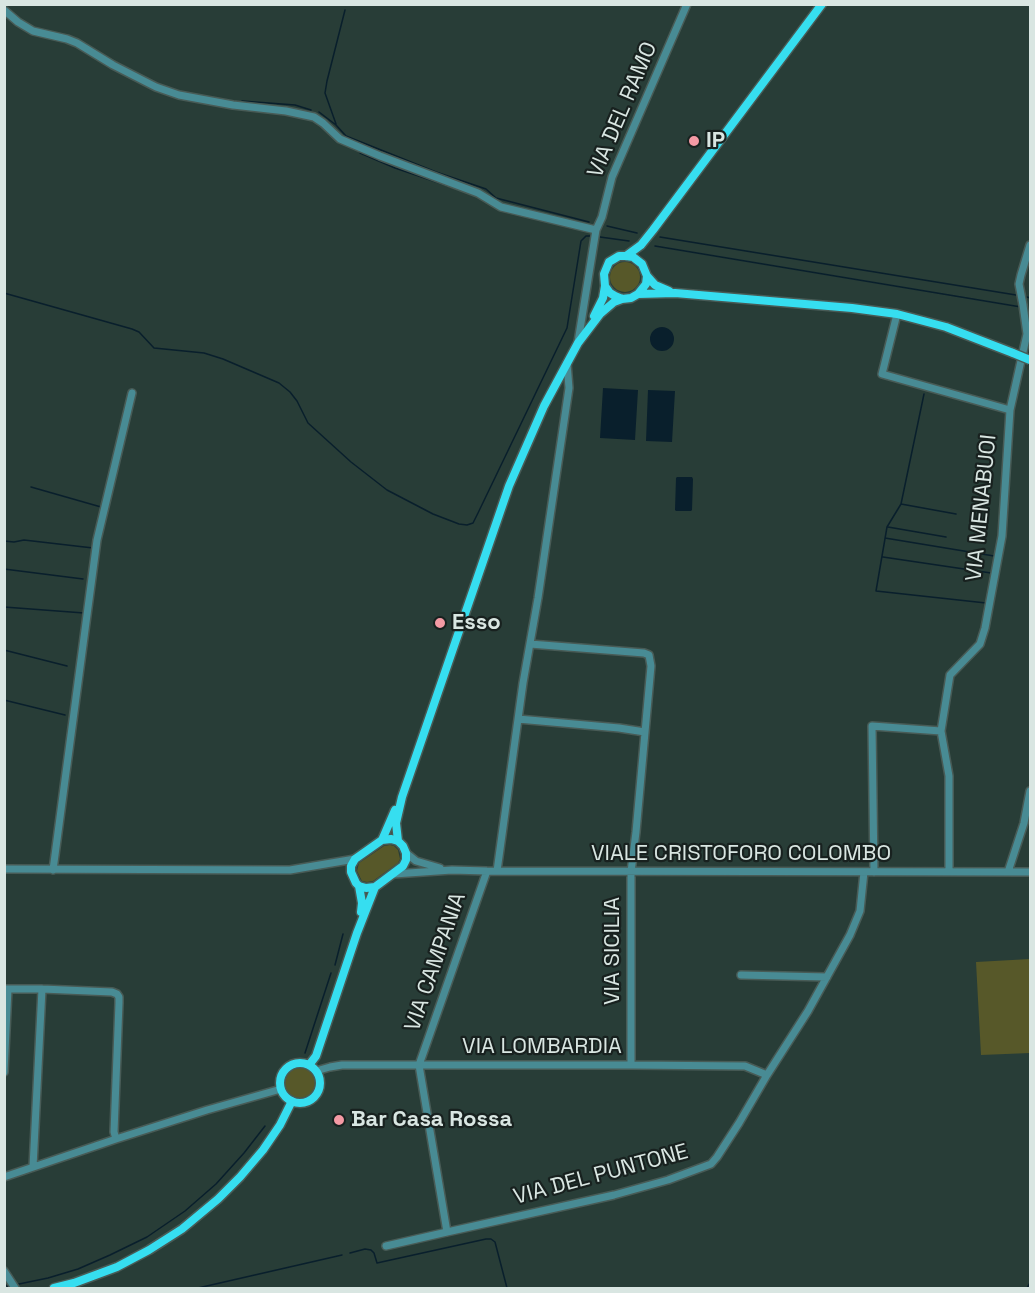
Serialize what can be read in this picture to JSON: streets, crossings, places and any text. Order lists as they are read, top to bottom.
{
  "streets": {
    "street": [
      "VIA DEL RAMO",
      "VIA MENABUOI",
      "VIALE CRISTOFORO COLOMBO",
      "VIA SICILIA",
      "VIA CAMPANIA",
      "VIA LOMBARDIA",
      "VIA DEL PUNTONE"
    ]
  },
  "crossings": [
    ["VIA MENABUOI", "VIALE CRISTOFORO COLOMBO"],
    ["VIALE CRISTOFORO COLOMBO", "VIA SICILIA"],
    ["VIALE CRISTOFORO COLOMBO", "VIA CAMPANIA"],
    ["VIALE CRISTOFORO COLOMBO", "VIA DEL PUNTONE"],
    ["VIA SICILIA", "VIA LOMBARDIA"],
    ["VIA CAMPANIA", "VIA LOMBARDIA"],
    ["VIA LOMBARDIA", "VIA DEL PUNTONE"]
  ],
  "places": ["IP", "Esso", "Bar Casa Rossa"]
}
